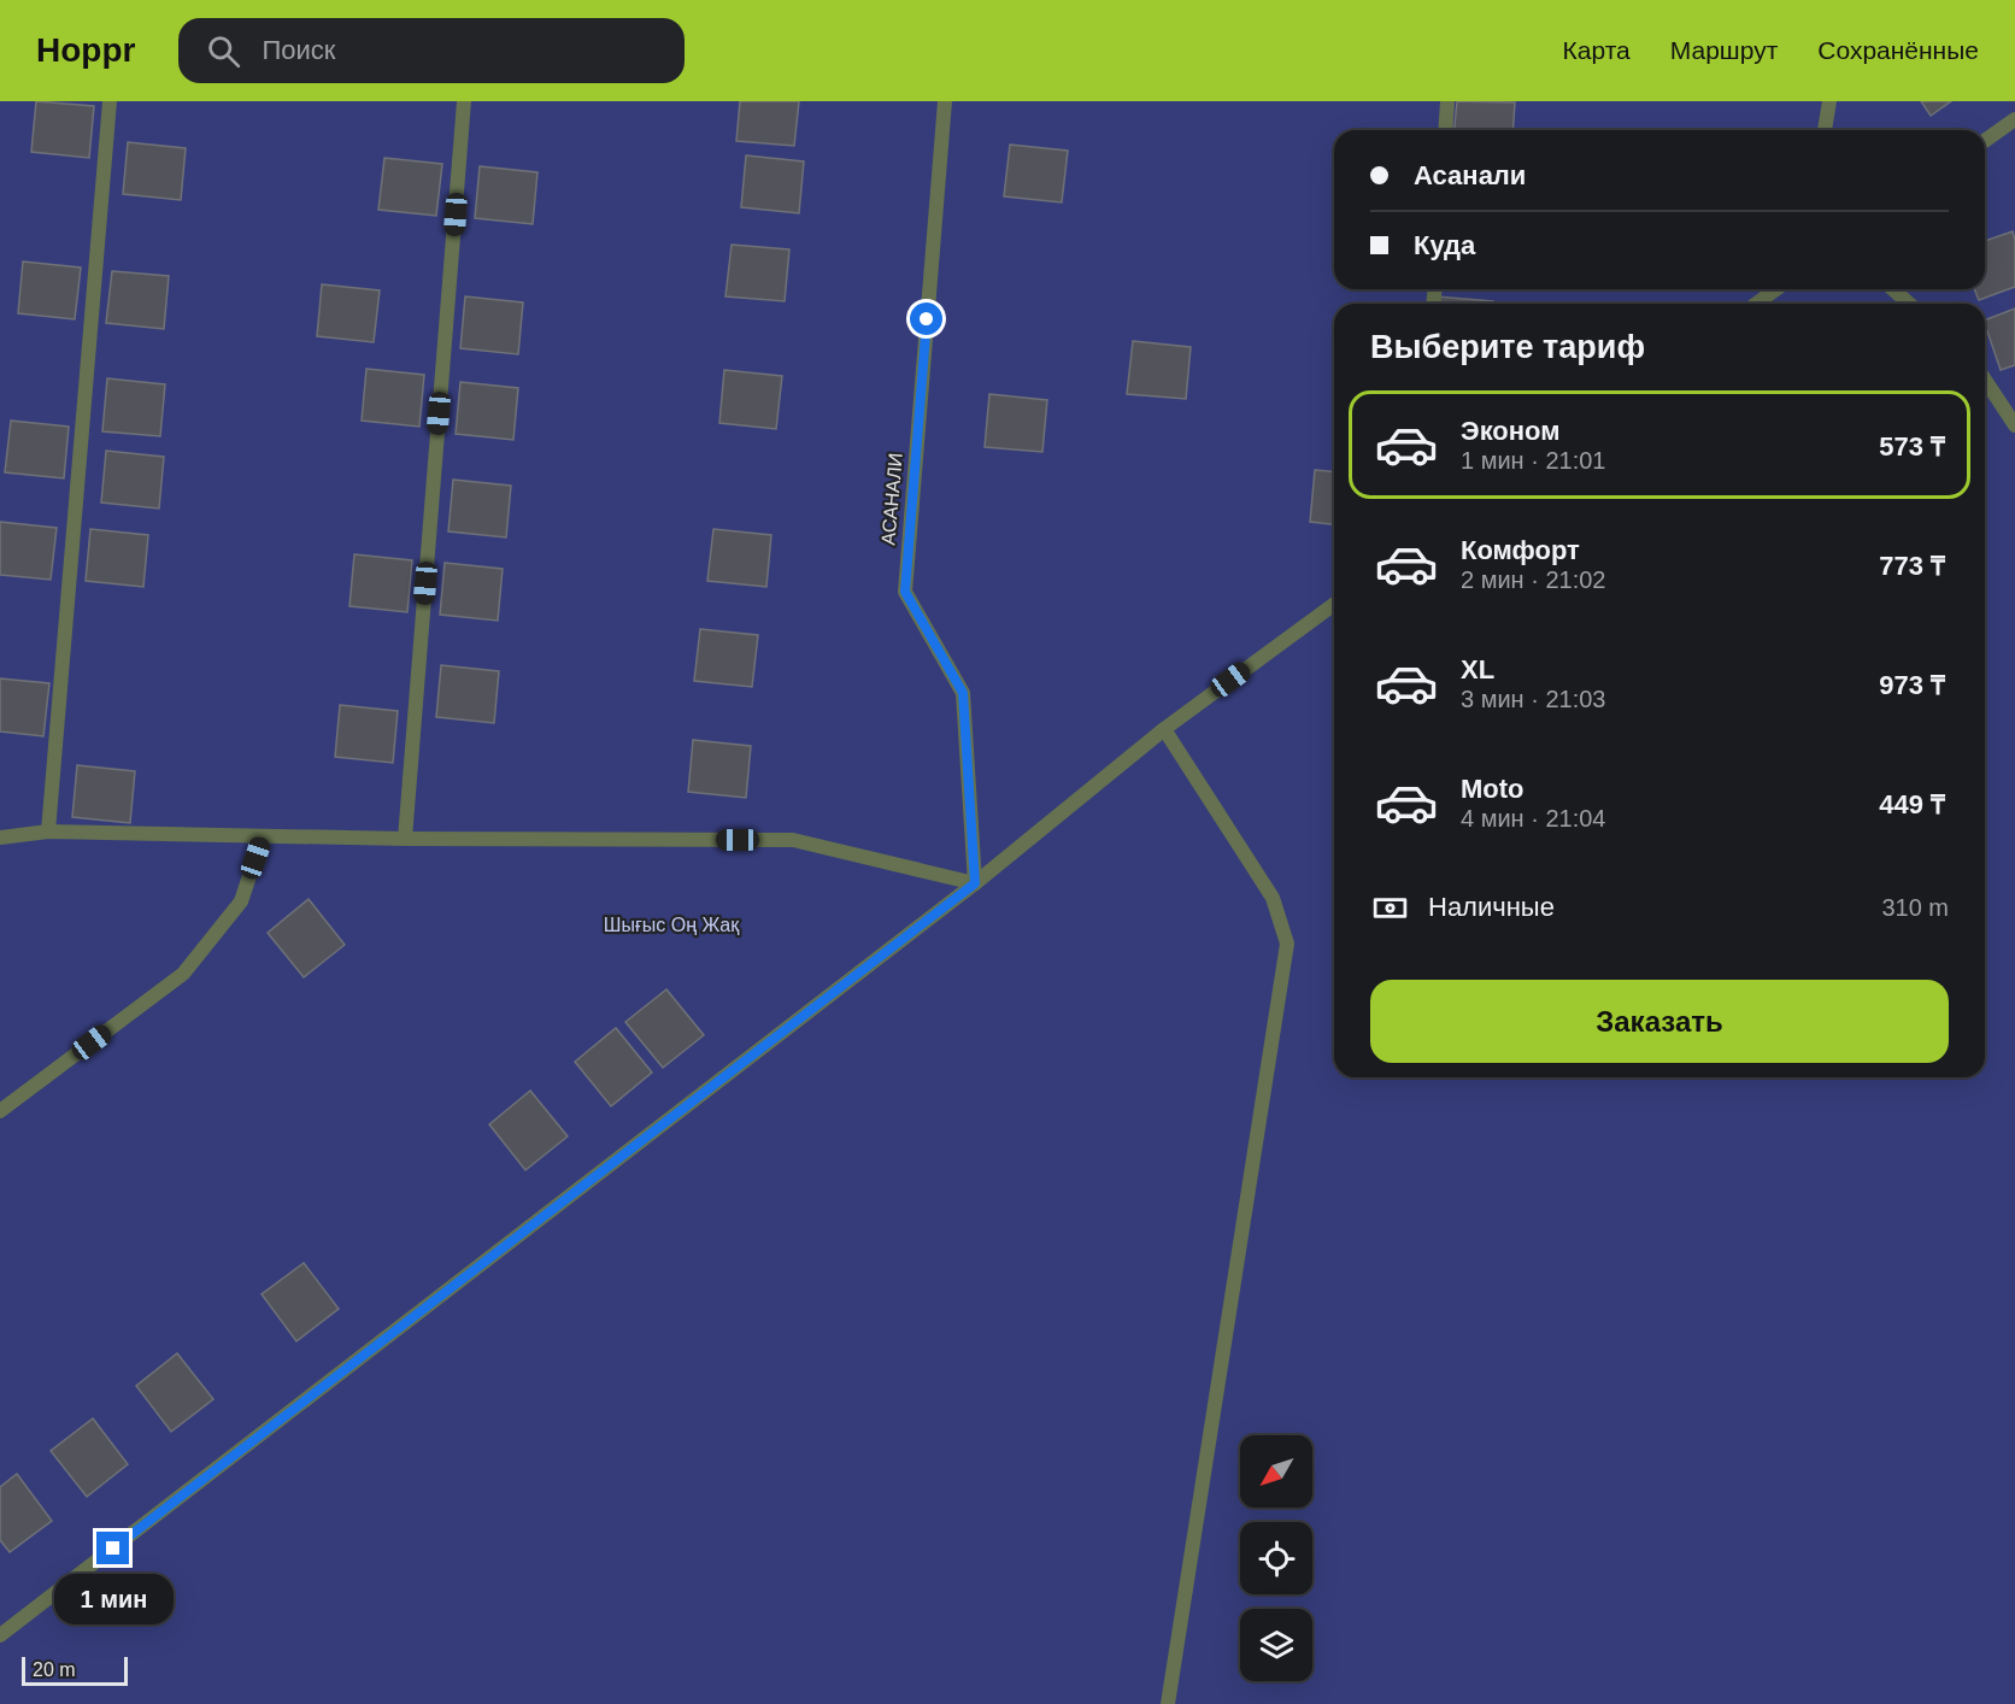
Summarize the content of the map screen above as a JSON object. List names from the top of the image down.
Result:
{
  "streets": {
    "street": ["АСАНАЛИ"]
  },
  "parks": ["Шығыс Оң Жақ"],
  "scale_bar": "20 m",
  "north": "bottom left",
  "page": {
    "header": "Hoppr",
    "search": "Поиск",
    "nav": ["Карта", "Маршрут", "Сохранённые"],
    "banner": ["Асанали", "Куда"],
    "heading": "Выберите тариф",
    "list": [
      {
        "name": "Эконом",
        "note": "1 мин · 21:01",
        "value": "573 ₸"
      },
      {
        "name": "Комфорт",
        "note": "2 мин · 21:02",
        "value": "773 ₸"
      },
      {
        "name": "XL",
        "note": "3 мин · 21:03",
        "value": "973 ₸"
      },
      {
        "name": "Moto",
        "note": "4 мин · 21:04",
        "value": "449 ₸"
      }
    ],
    "pay": ["Наличные", "310 m"],
    "buttons": "Заказать",
    "bubble": "1 мин",
    "scale": "20 m"
  }
}
